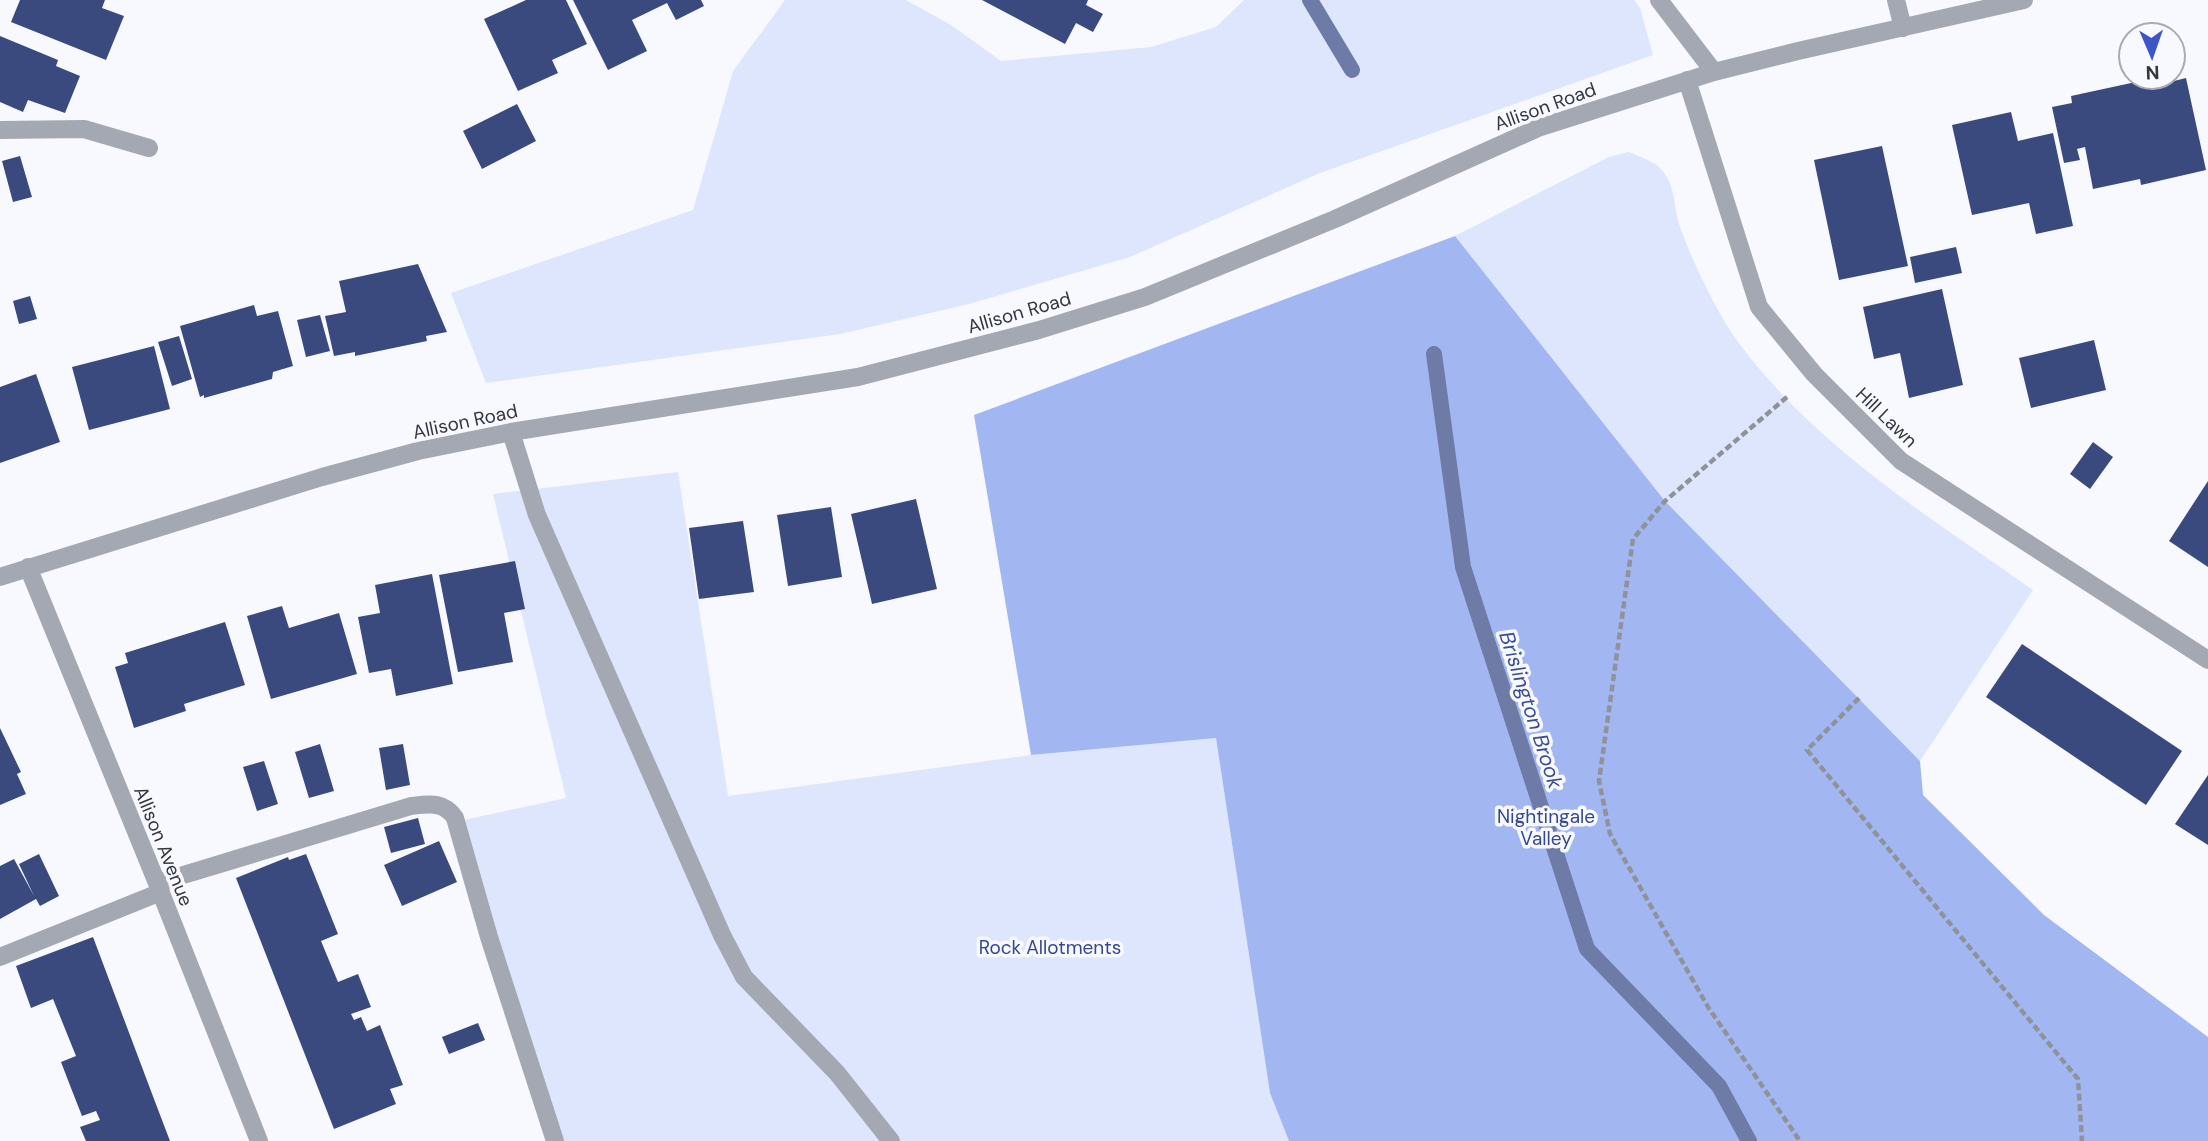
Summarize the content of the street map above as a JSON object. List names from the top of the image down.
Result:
{
  "streets": {
    "street": ["Allison Road", "Hill Lawn", "Allison Avenue"]
  },
  "crossings": [
    ["Allison Road", "Hill Lawn"],
    ["Allison Road", "Allison Avenue"]
  ],
  "water": ["Brislington Brook"],
  "parks": ["Nightingale Valley", "Rock Allotments"],
  "north": "bottom"
}
